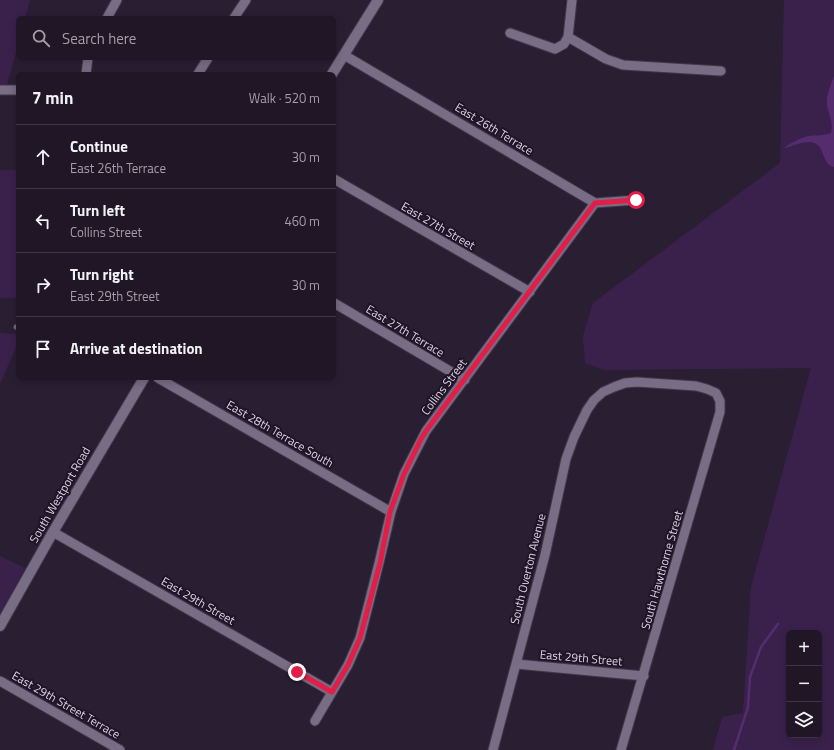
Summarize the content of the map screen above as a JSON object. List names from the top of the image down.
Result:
{
  "streets": {
    "street": [
      "East 26th Terrace",
      "East 27th Street",
      "East 27th Terrace",
      "Collins Street",
      "East 28th Terrace South",
      "South Westport Road",
      "South Overton Avenue",
      "South Hawthorne Street",
      "East 29th Street",
      "East 29th Street Terrace"
    ]
  },
  "crossings": [
    ["East 26th Terrace", "Collins Street"],
    ["East 27th Street", "Collins Street"],
    ["East 27th Terrace", "Collins Street"],
    ["Collins Street", "East 28th Terrace South"],
    ["Collins Street", "East 29th Street"],
    ["South Westport Road", "East 29th Street"],
    ["South Overton Avenue", "South Hawthorne Street"],
    ["South Overton Avenue", "East 29th Street"],
    ["South Hawthorne Street", "East 29th Street"]
  ],
  "page": {
    "search": "Search here",
    "heading": ["7 min", "Walk · 520 m"],
    "list": [
      ["Continue", "East 26th Terrace", "30 m"],
      ["Turn left", "Collins Street", "460 m"],
      ["Turn right", "East 29th Street", "30 m"],
      "Arrive at destination"
    ],
    "map_buttons": ["+", "−"]
  }
}
